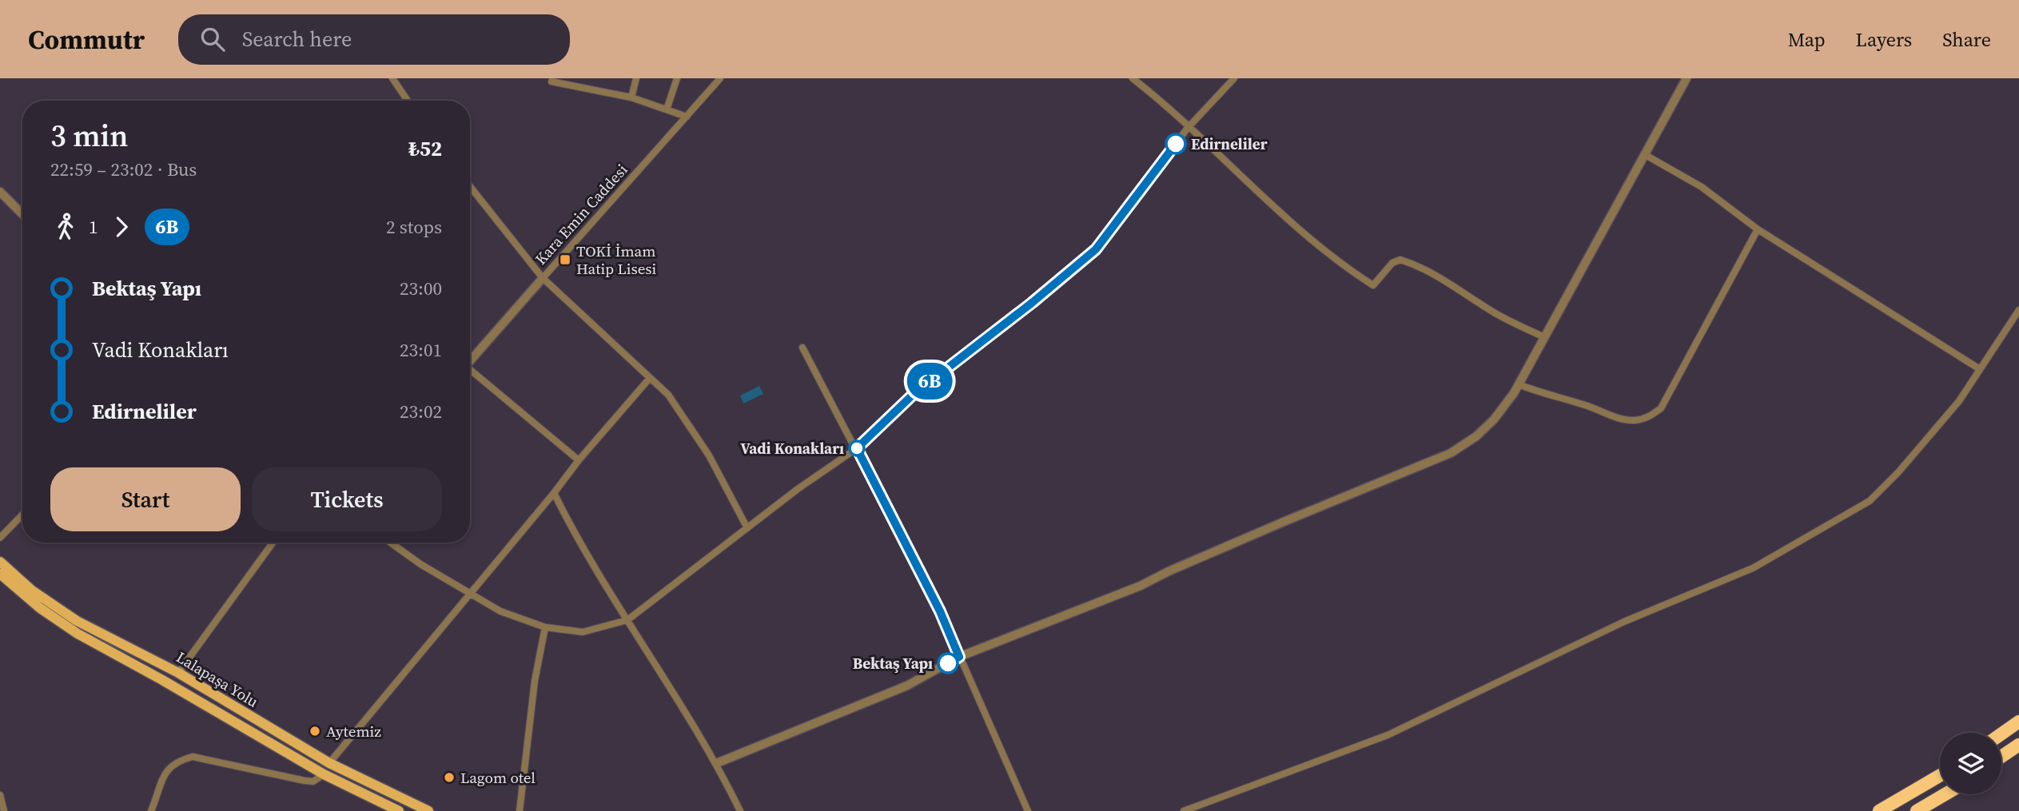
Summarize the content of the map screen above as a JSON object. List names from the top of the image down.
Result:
{
  "streets": {
    "main road": ["Lalapaşa Yolu"],
    "street": ["Kara Emin Caddesi"]
  },
  "places": {
    "other": [
      "Edirneliler",
      "Vadi Konakları",
      "Bektaş Yapı",
      "Aytemiz",
      "Lagom otel"
    ],
    "transit": ["TOKİ İmam Hatip Lisesi"]
  },
  "lines": ["bus line 6B"],
  "page": {
    "header": "Commutr",
    "search": "Search here",
    "nav": ["Map", "Layers", "Share"],
    "on_map": "6B",
    "heading": ["3 min", "22:59 – 23:02 · Bus", "₺52"],
    "legs": ["1", "6B", "2 stops"],
    "list": [
      {
        "name": "Bektaş Yapı",
        "value": "23:00"
      },
      {
        "name": "Vadi Konakları",
        "value": "23:01"
      },
      {
        "name": "Edirneliler",
        "value": "23:02"
      }
    ],
    "buttons": ["Start", "Tickets"]
  }
}
